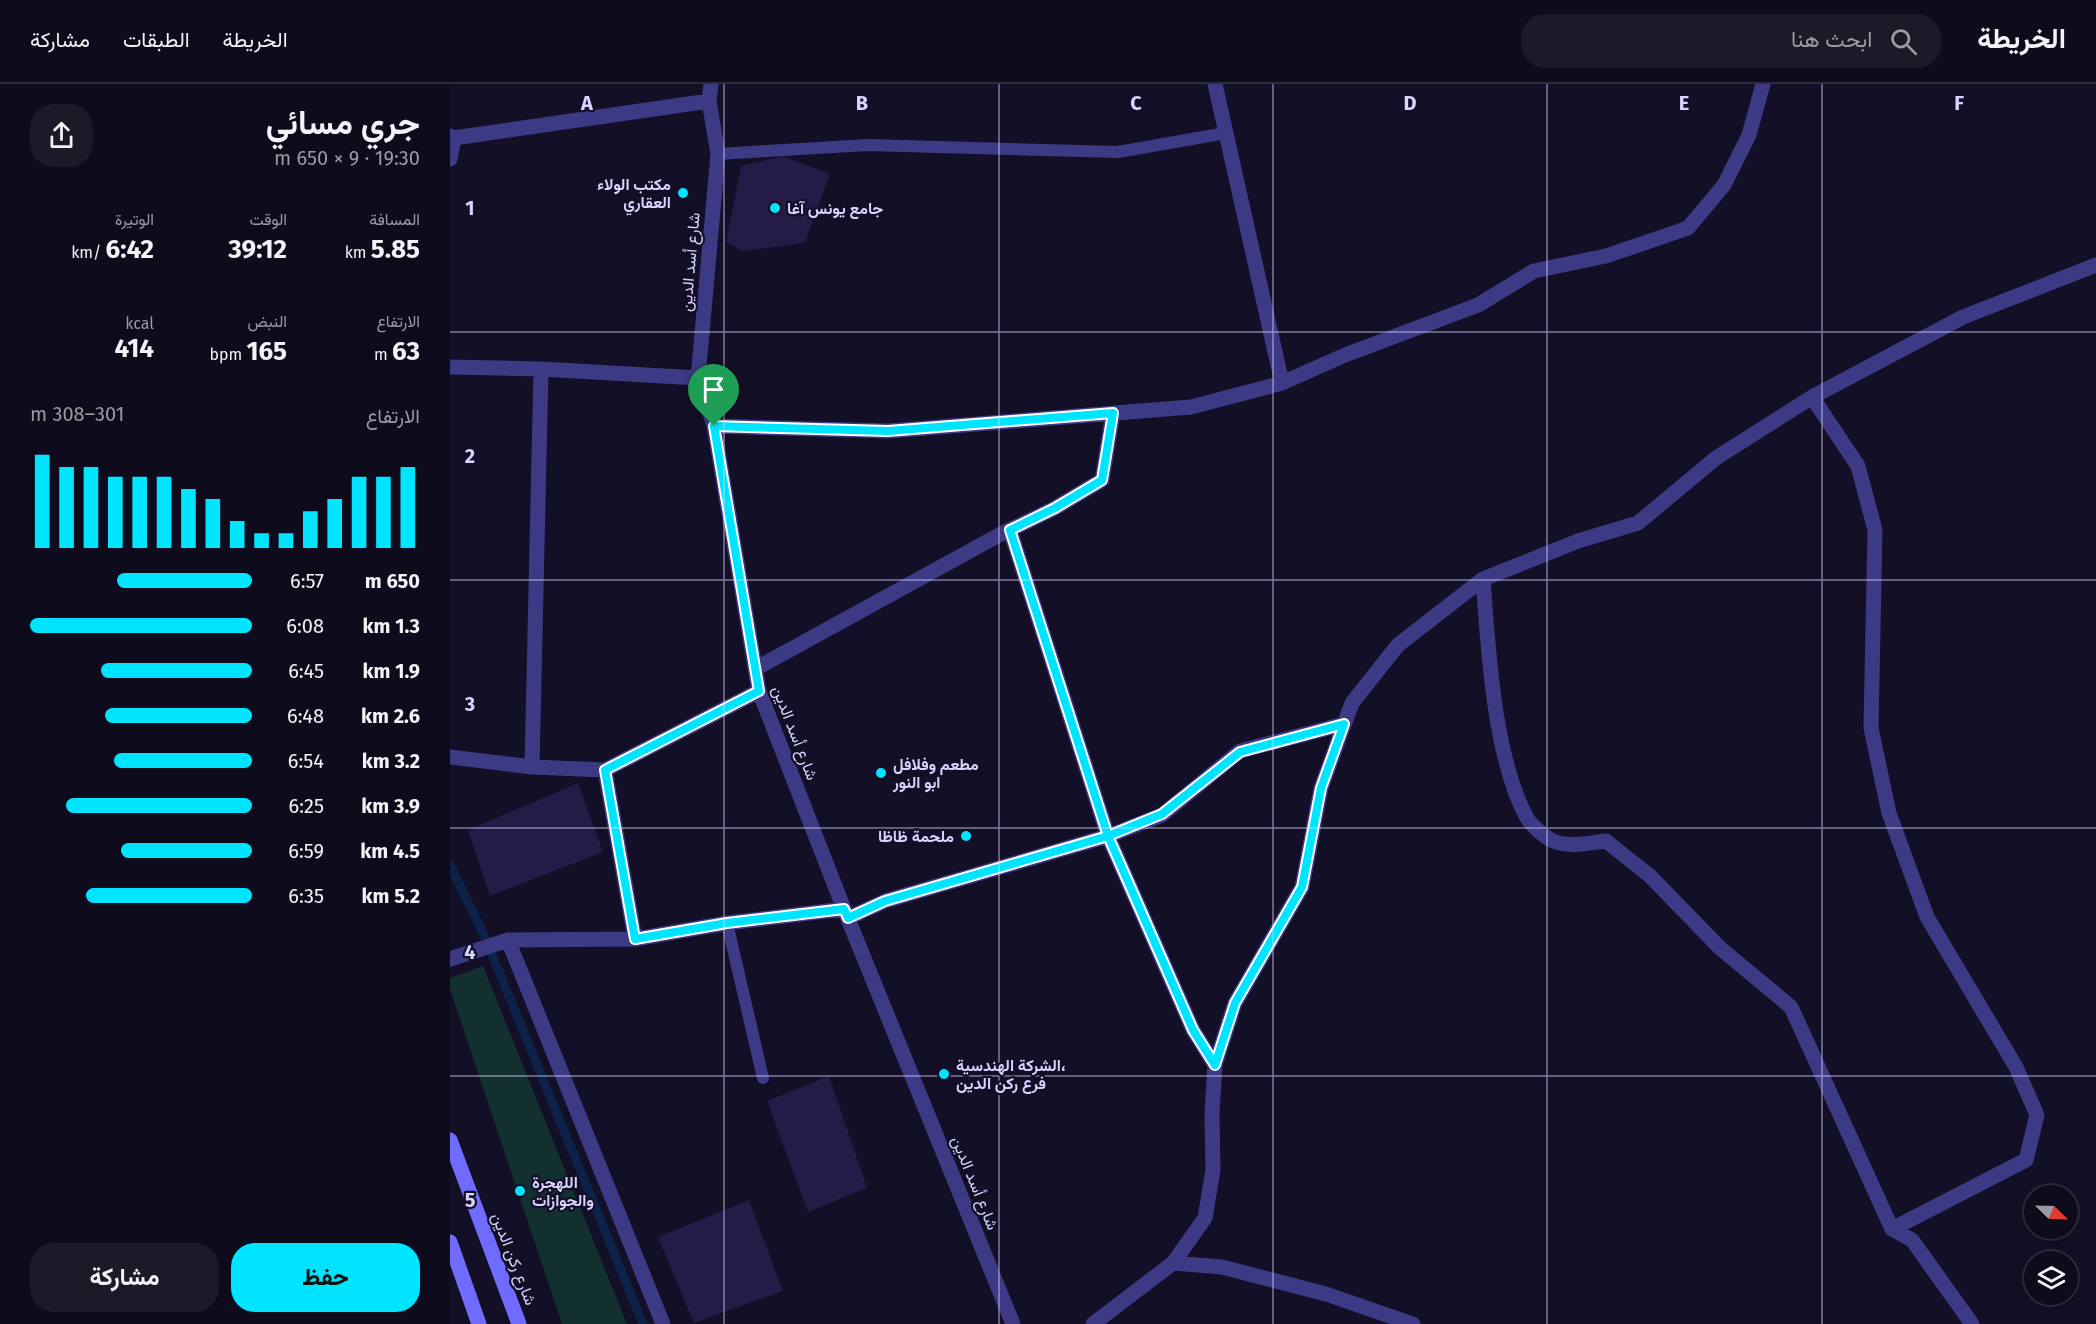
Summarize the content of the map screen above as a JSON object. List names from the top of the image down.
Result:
{
  "streets": {
    "main road": ["شارع ركن الدين"],
    "street": ["شارع أسد الدين"]
  },
  "places": [
    "مكتب الولاء العقاري",
    "جامع يونس آغا",
    "مطعم وفلافل ابو النور",
    "ملحمة ظاظا",
    "الشركة الهندسية، فرع ركن الدين",
    "اللهجرة والجوازات"
  ],
  "north": "bottom right",
  "page": {
    "header": "الخريطة",
    "search": "ابحث هنا",
    "nav": ["الخريطة", "الطبقات", "مشاركة"],
    "heading": ["جري مسائي", "19:30 · 9 × 650 m"],
    "stats": [
      ["المسافة", "5.85 km"],
      ["الوقت", "39:12"],
      ["الوتيرة", "6:42 /km"],
      ["الارتفاع", "63 m"],
      ["النبض", "165 bpm"],
      ["kcal", "414"]
    ],
    "chart": ["الارتفاع", "301–308 m"],
    "list": [
      {
        "name": "650 m",
        "note": "6:57"
      },
      {
        "name": "1.3 km",
        "note": "6:08"
      },
      {
        "name": "1.9 km",
        "note": "6:45"
      },
      {
        "name": "2.6 km",
        "note": "6:48"
      },
      {
        "name": "3.2 km",
        "note": "6:54"
      },
      {
        "name": "3.9 km",
        "note": "6:25"
      },
      {
        "name": "4.5 km",
        "note": "6:59"
      },
      {
        "name": "5.2 km",
        "note": "6:35"
      }
    ],
    "buttons": ["حفظ", "مشاركة"]
  },
  "grid": {
    "columns": [
      "A",
      "B",
      "C",
      "D",
      "E",
      "F"
    ],
    "rows": [
      "1",
      "2",
      "3",
      "4",
      "5"
    ]
  }
}
